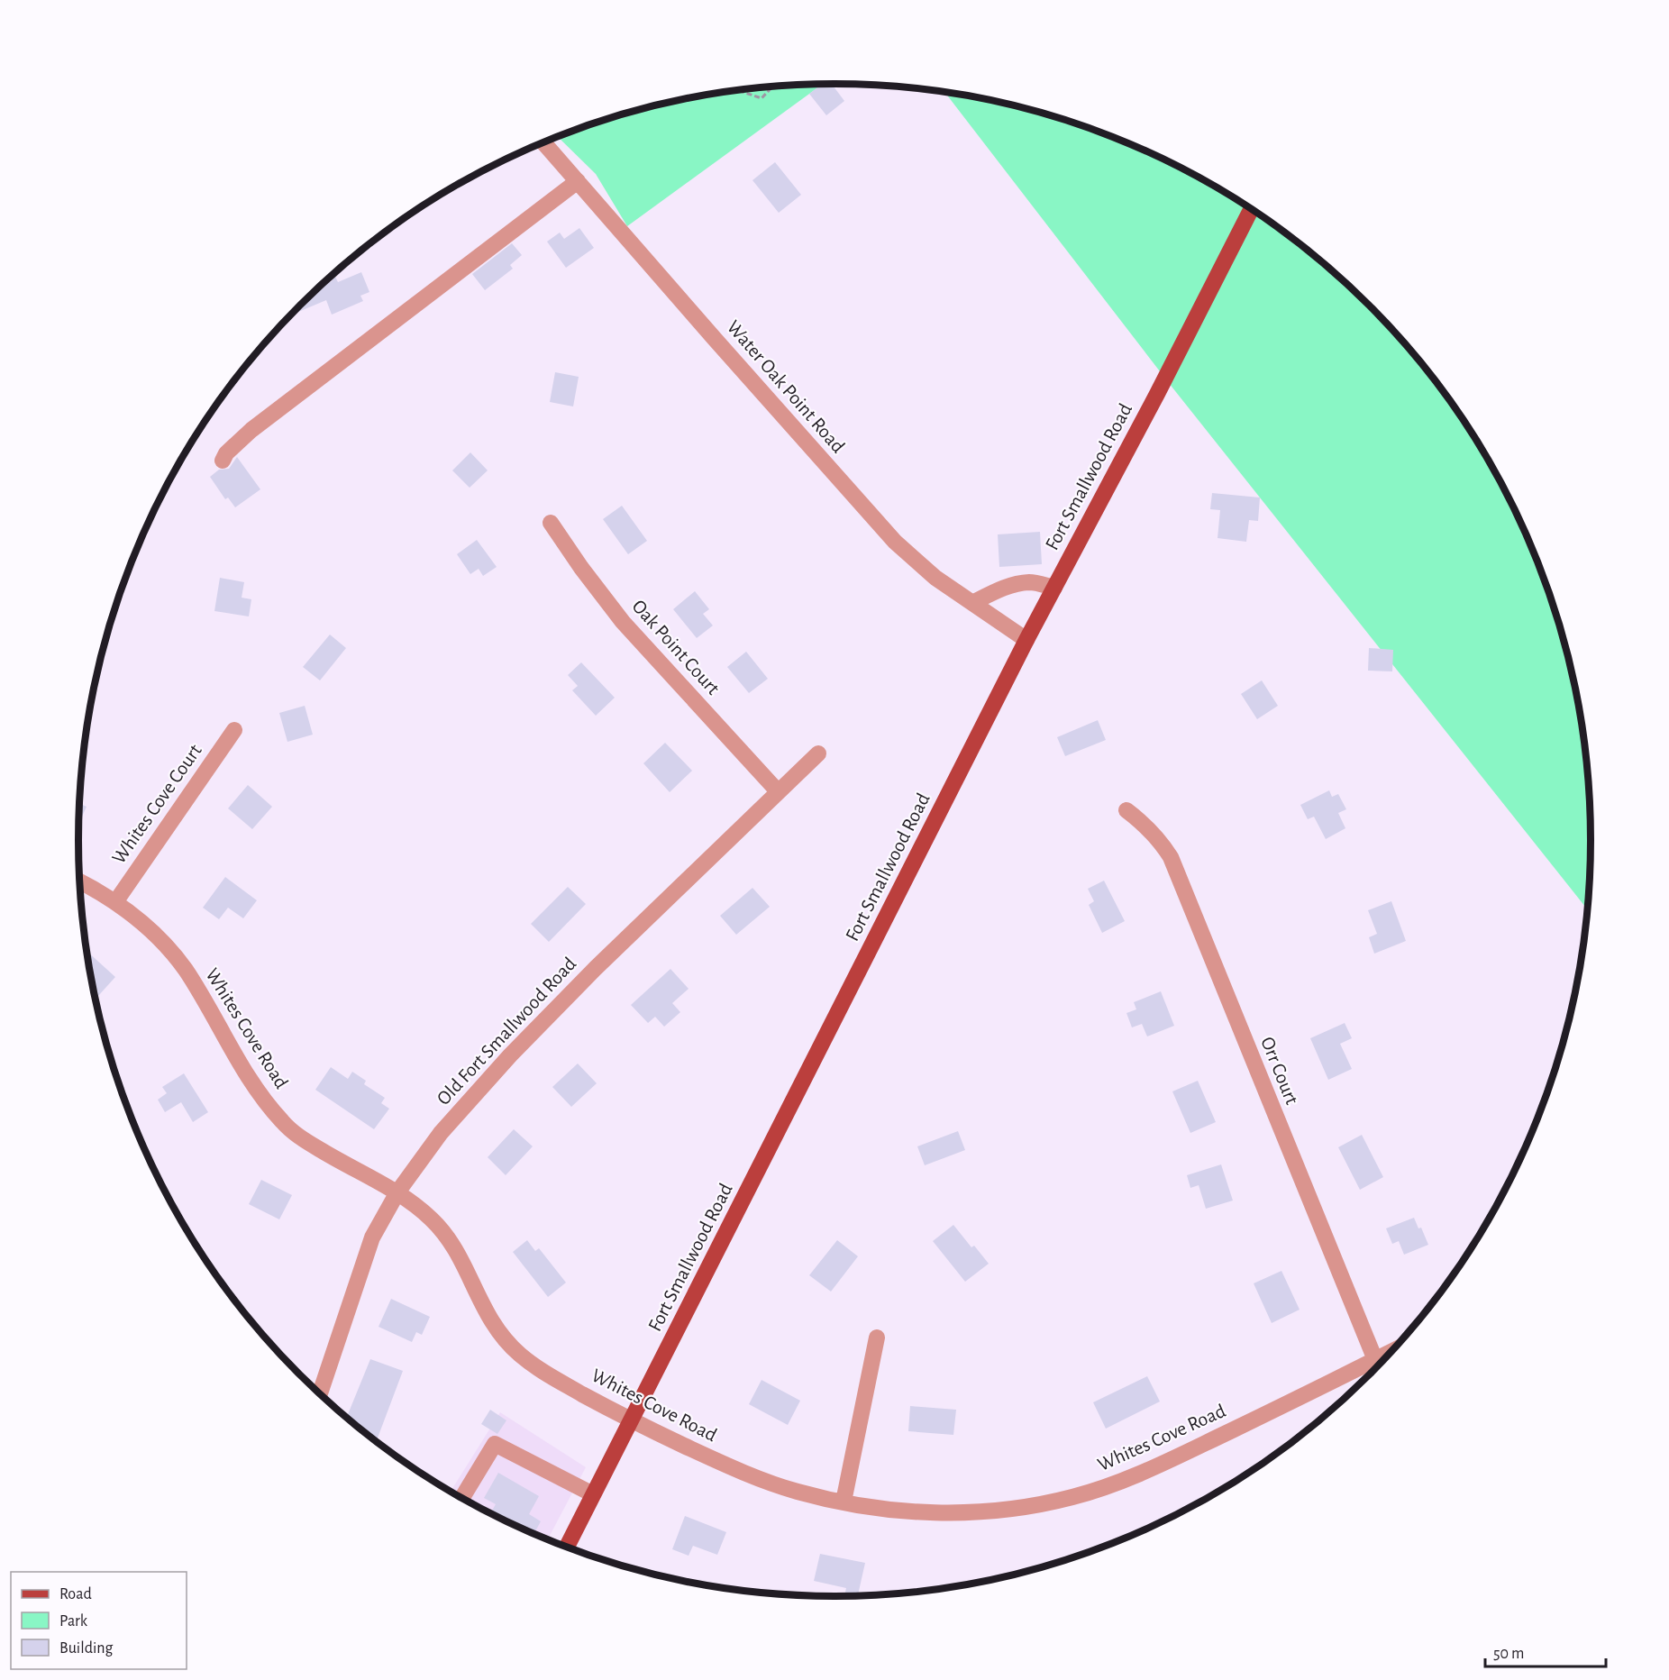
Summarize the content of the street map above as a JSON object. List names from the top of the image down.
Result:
{
  "streets": {
    "main road": ["Fort Smallwood Road"],
    "street": [
      "Water Oak Point Road",
      "Oak Point Court",
      "Whites Cove Court",
      "Whites Cove Road",
      "Old Fort Smallwood Road",
      "Orr Court"
    ]
  },
  "crossings": [
    ["Water Oak Point Road", "Fort Smallwood Road"],
    ["Fort Smallwood Road", "Whites Cove Road"],
    ["Oak Point Court", "Old Fort Smallwood Road"],
    ["Whites Cove Court", "Whites Cove Road"],
    ["Whites Cove Road", "Old Fort Smallwood Road"]
  ],
  "legend": ["Road", "Park", "Building"],
  "scale_bar": "50 m"
}
